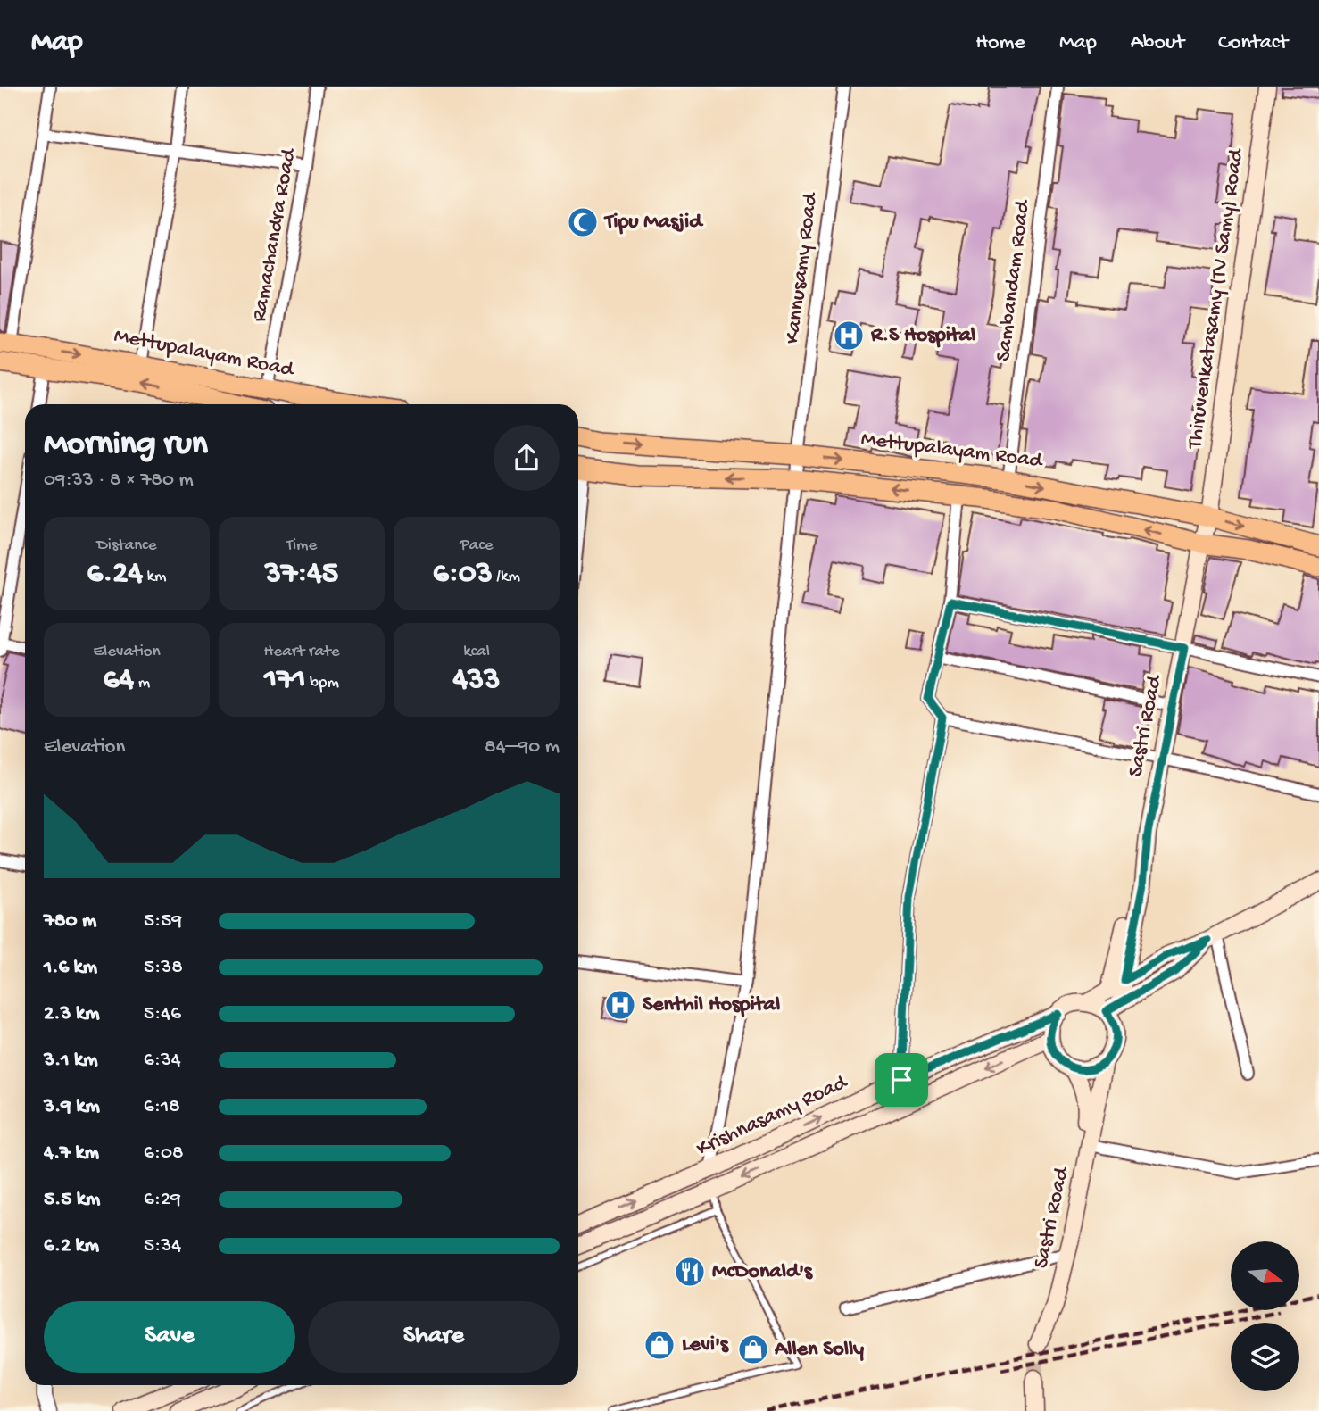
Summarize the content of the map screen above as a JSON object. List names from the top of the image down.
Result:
{
  "streets": {
    "highway": ["Mettupalayam Road"],
    "main road": ["Thiruvenkatasamy (TV Samy) Road", "Sastri Road", "Krishnasamy Road"],
    "street": ["Ramachandra Road", "Kannusamy Road", "Sambandam Road"]
  },
  "crossings": [
    ["Ramachandra Road", "Mettupalayam Road"],
    ["Kannusamy Road", "Mettupalayam Road"],
    ["Kannusamy Road", "Krishnasamy Road"],
    ["Sambandam Road", "Mettupalayam Road"],
    ["Thiruvenkatasamy (TV Samy) Road", "Mettupalayam Road"],
    ["Thiruvenkatasamy (TV Samy) Road", "Sastri Road"],
    ["Mettupalayam Road", "Sastri Road"],
    ["Sastri Road", "Krishnasamy Road"]
  ],
  "places": {
    "mosque": ["Tipu Masjid"],
    "hospital": ["R.S Hospital", "Senthil Hospital"],
    "restaurant": ["McDonald's"],
    "shop": ["Levi's", "Allen Solly"]
  },
  "north": "right",
  "page": {
    "header": "Map",
    "nav": [
      "Home",
      "Map",
      "About",
      "Contact"
    ],
    "heading": ["Morning run", "09:33 · 8 × 780 m"],
    "stats": [
      ["Distance", "6.24 km"],
      ["Time", "37:45"],
      ["Pace", "6:03 /km"],
      ["Elevation", "64 m"],
      ["Heart rate", "171 bpm"],
      ["kcal", "433"]
    ],
    "chart": ["Elevation", "84–90 m"],
    "list": [
      {
        "name": "780 m",
        "note": "5:59"
      },
      {
        "name": "1.6 km",
        "note": "5:38"
      },
      {
        "name": "2.3 km",
        "note": "5:46"
      },
      {
        "name": "3.1 km",
        "note": "6:34"
      },
      {
        "name": "3.9 km",
        "note": "6:18"
      },
      {
        "name": "4.7 km",
        "note": "6:08"
      },
      {
        "name": "5.5 km",
        "note": "6:29"
      },
      {
        "name": "6.2 km",
        "note": "5:34"
      }
    ],
    "buttons": ["Save", "Share"]
  }
}
